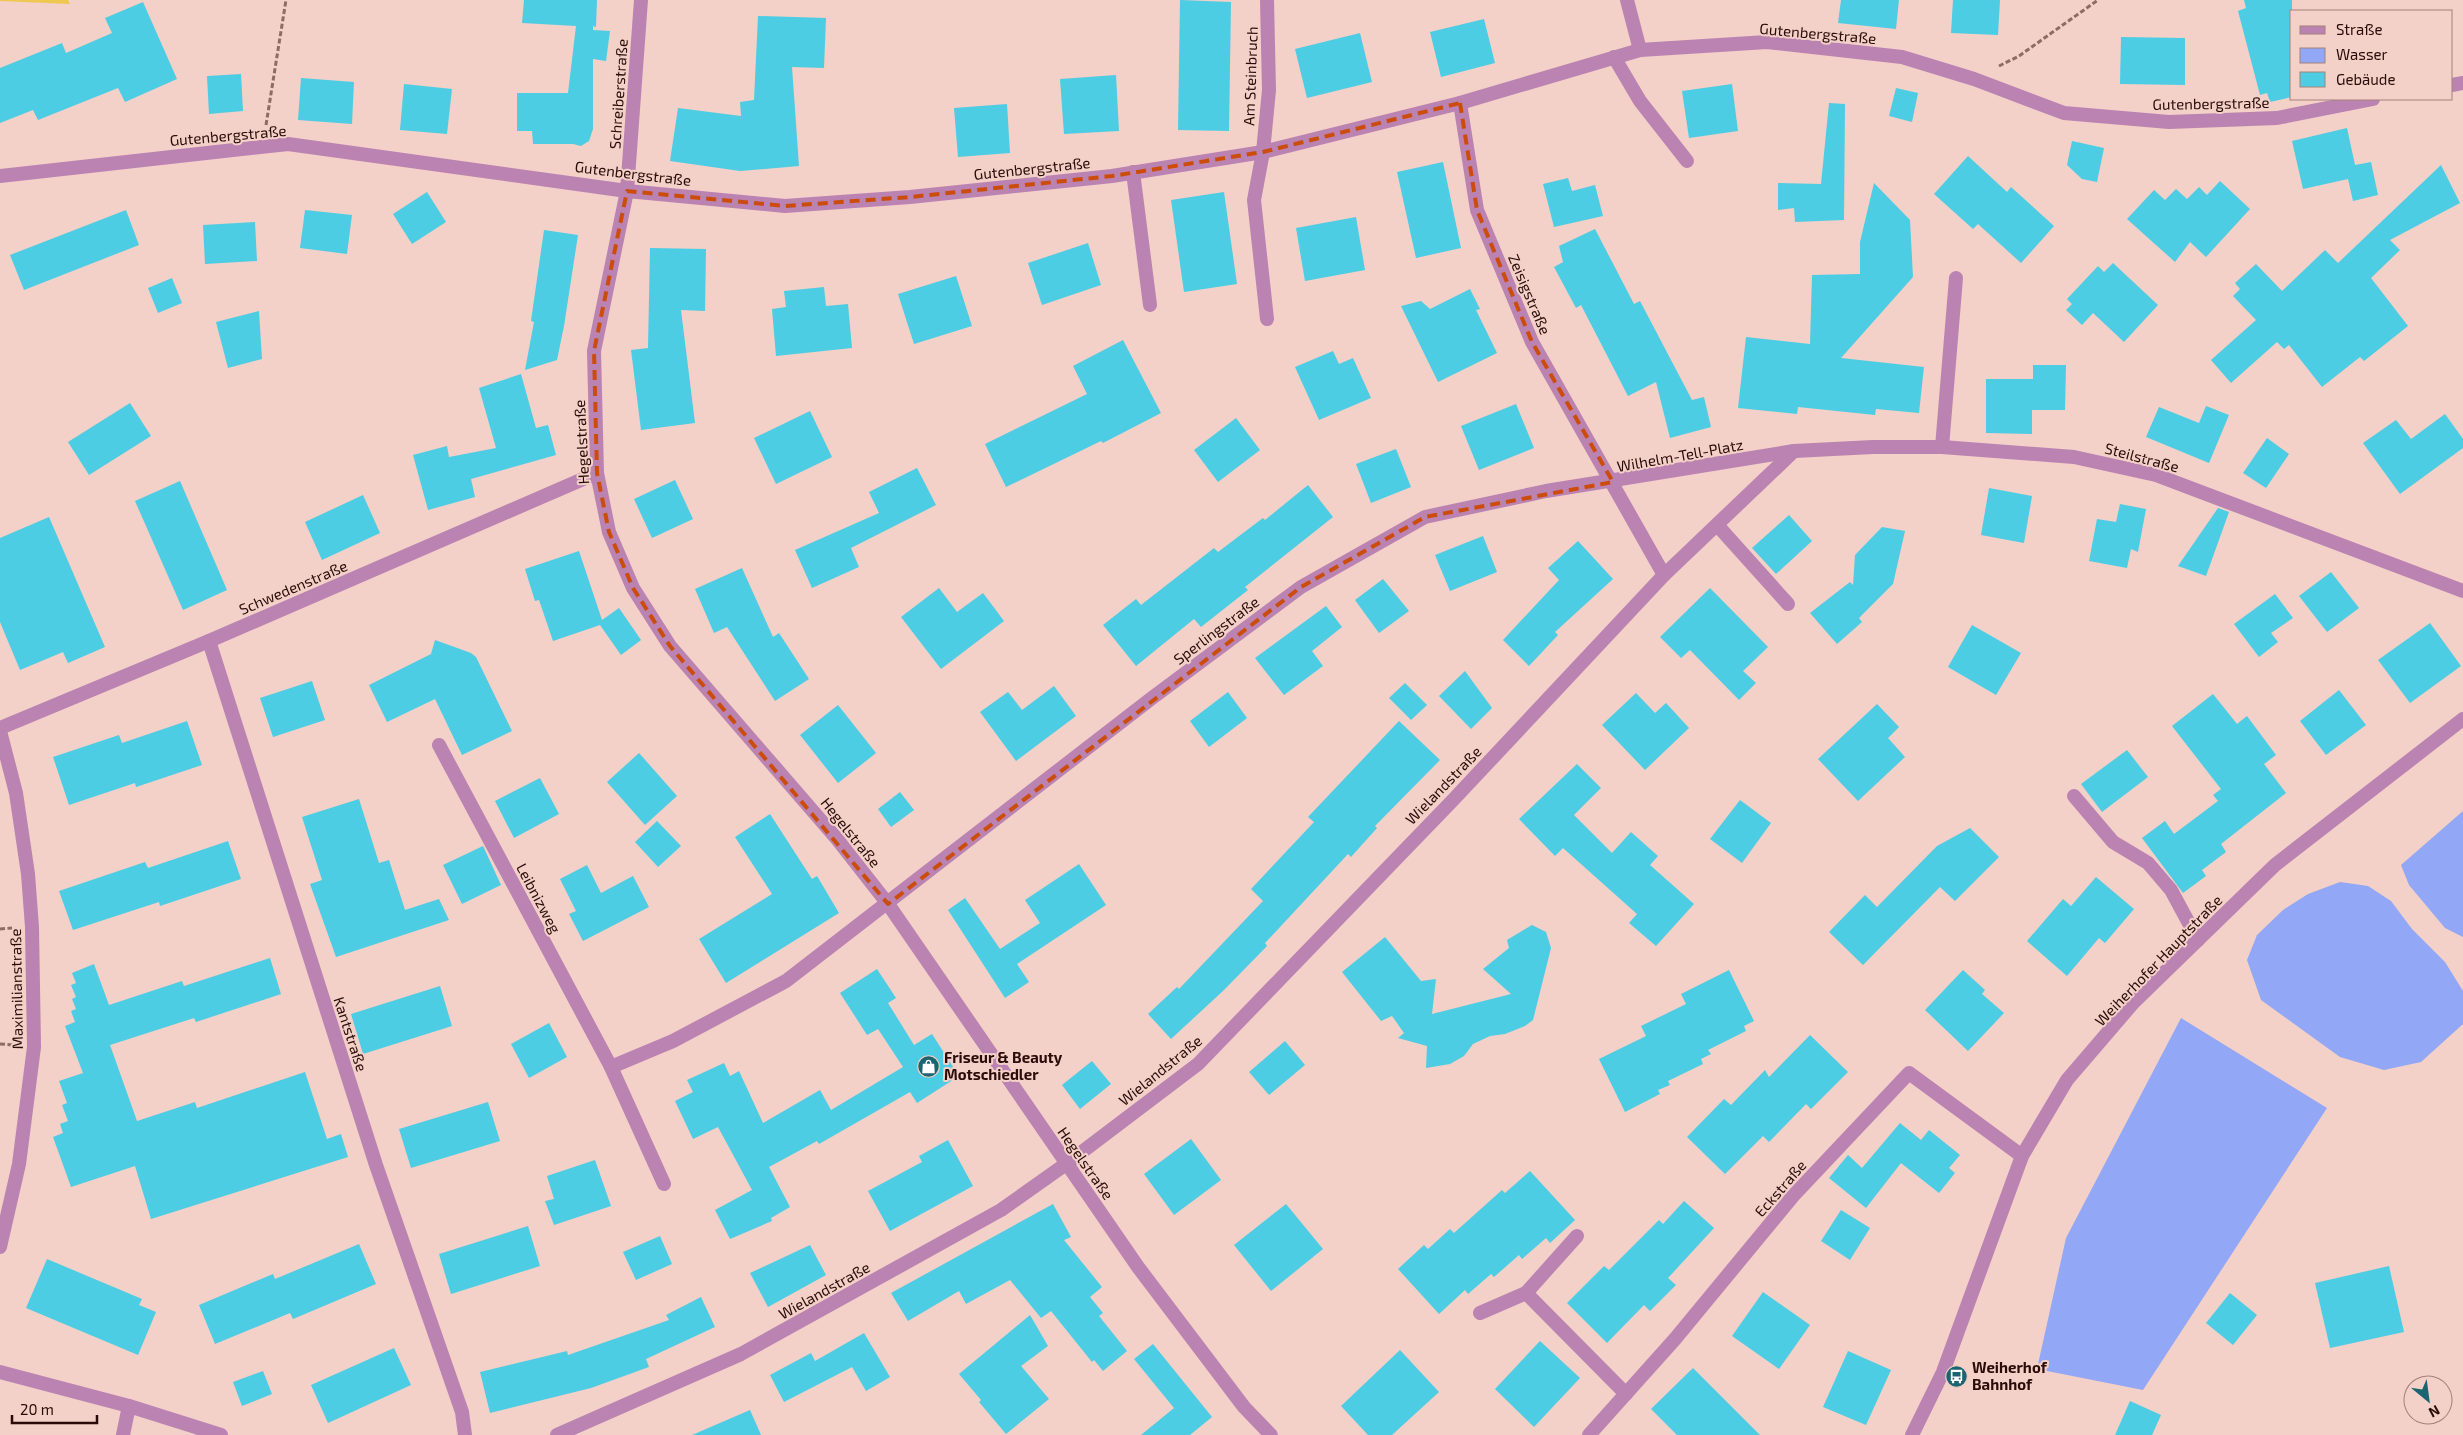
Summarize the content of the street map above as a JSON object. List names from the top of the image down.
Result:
{
  "streets": {
    "street": [
      "Gutenbergstraße",
      "Am Steinbruch",
      "Schreiberstraße",
      "Zeisigstraße",
      "Hegelstraße",
      "Wilhelm-Tell-Platz",
      "Steilstraße",
      "Schwedenstraße",
      "Sperlingstraße",
      "Wielandstraße",
      "Leibnizweg",
      "Weiherhofer Hauptstraße",
      "Maximilianstraße",
      "Kantstraße",
      "Eckstraße"
    ]
  },
  "crossings": [
    ["Gutenbergstraße", "Am Steinbruch"],
    ["Gutenbergstraße", "Schreiberstraße"],
    ["Gutenbergstraße", "Zeisigstraße"],
    ["Gutenbergstraße", "Hegelstraße"],
    ["Schreiberstraße", "Hegelstraße"],
    ["Zeisigstraße", "Wilhelm-Tell-Platz"],
    ["Zeisigstraße", "Sperlingstraße"],
    ["Hegelstraße", "Schwedenstraße"],
    ["Hegelstraße", "Sperlingstraße"],
    ["Hegelstraße", "Wielandstraße"],
    ["Wilhelm-Tell-Platz", "Steilstraße"],
    ["Wilhelm-Tell-Platz", "Sperlingstraße"],
    ["Wilhelm-Tell-Platz", "Wielandstraße"],
    ["Schwedenstraße", "Maximilianstraße"],
    ["Schwedenstraße", "Kantstraße"],
    ["Weiherhofer Hauptstraße", "Eckstraße"]
  ],
  "places": {
    "shop": ["Friseur & Beauty Motschiedler"],
    "bus stop": ["Weiherhof Bahnhof"]
  },
  "legend": ["Straße", "Wasser", "Gebäude"],
  "scale_bar": "20 m",
  "north": "bottom right"
}
